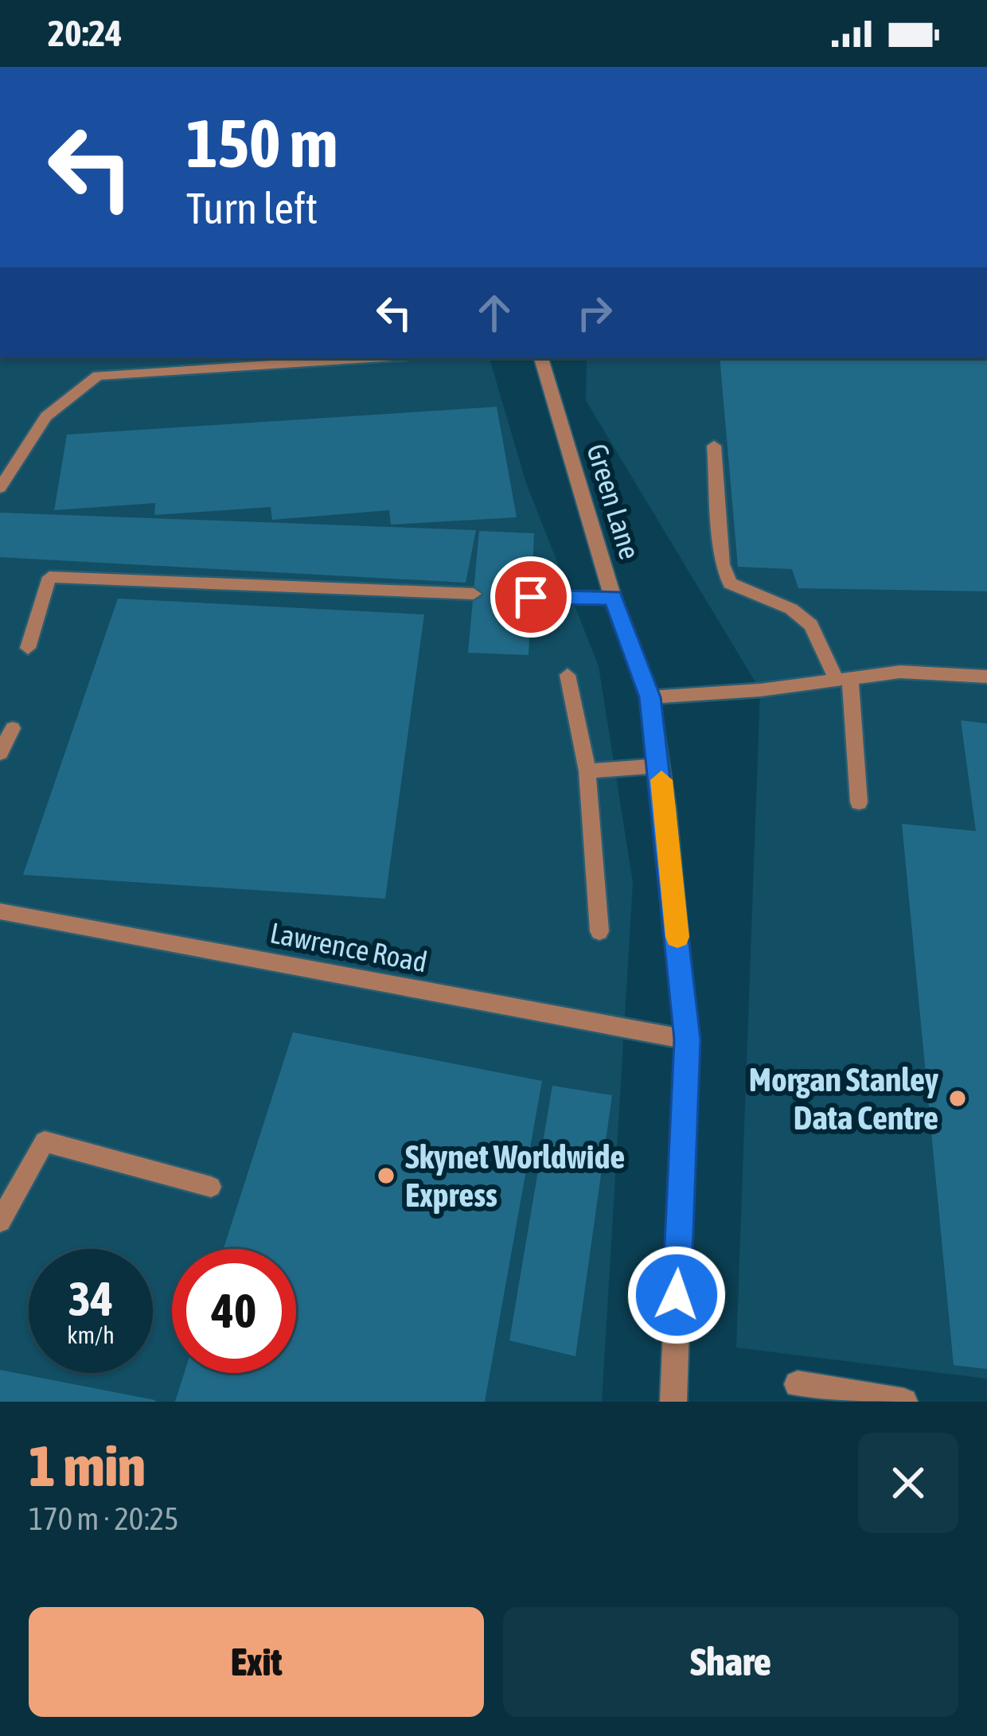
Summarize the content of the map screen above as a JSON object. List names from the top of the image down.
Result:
{
  "streets": {
    "street": ["Green Lane"],
    "lane": ["Lawrence Road"]
  },
  "crossings": [
    ["Green Lane", "Lawrence Road"]
  ],
  "places": ["Morgan Stanley Data Centre", "Skynet Worldwide Express"],
  "page": {
    "status": "20:24",
    "turn": ["150 m", "Turn left"],
    "speed": "34 km/h",
    "limit": "40",
    "heading": ["1 min", "170 m · 20:25"],
    "buttons": ["Exit", "Share"]
  }
}
